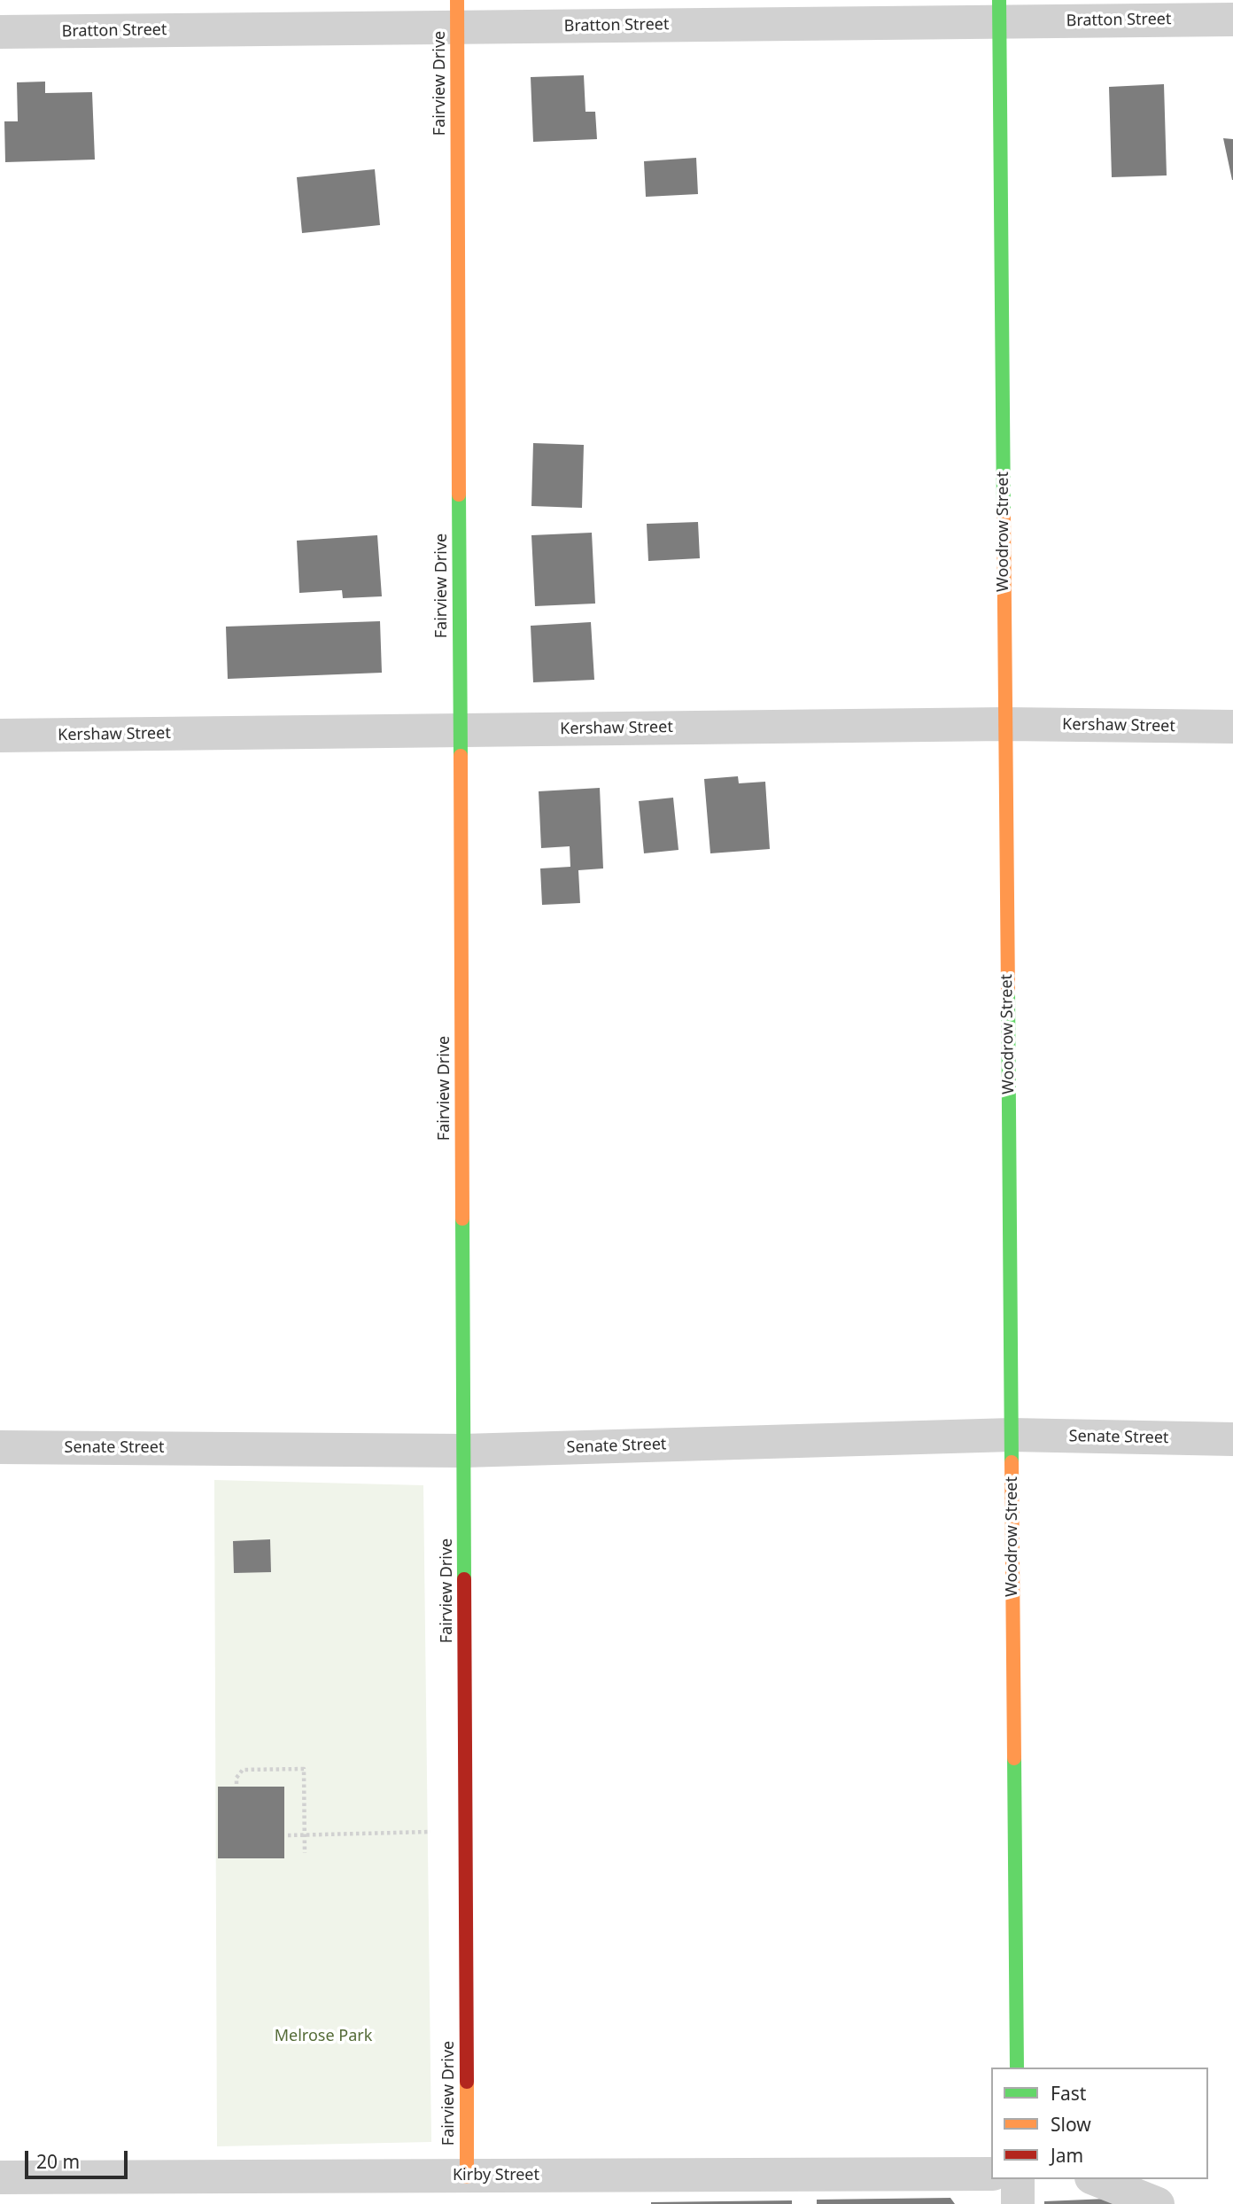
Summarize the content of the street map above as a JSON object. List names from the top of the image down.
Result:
{
  "streets": {
    "street": [
      "Bratton Street",
      "Fairview Drive",
      "Woodrow Street",
      "Kershaw Street",
      "Senate Street",
      "Kirby Street"
    ]
  },
  "crossings": [
    ["Bratton Street", "Fairview Drive"],
    ["Bratton Street", "Woodrow Street"],
    ["Fairview Drive", "Kershaw Street"],
    ["Fairview Drive", "Senate Street"],
    ["Fairview Drive", "Kirby Street"],
    ["Woodrow Street", "Kershaw Street"],
    ["Woodrow Street", "Senate Street"]
  ],
  "parks": ["Melrose Park"],
  "legend": ["Fast", "Slow", "Jam"],
  "scale_bar": "20 m"
}
